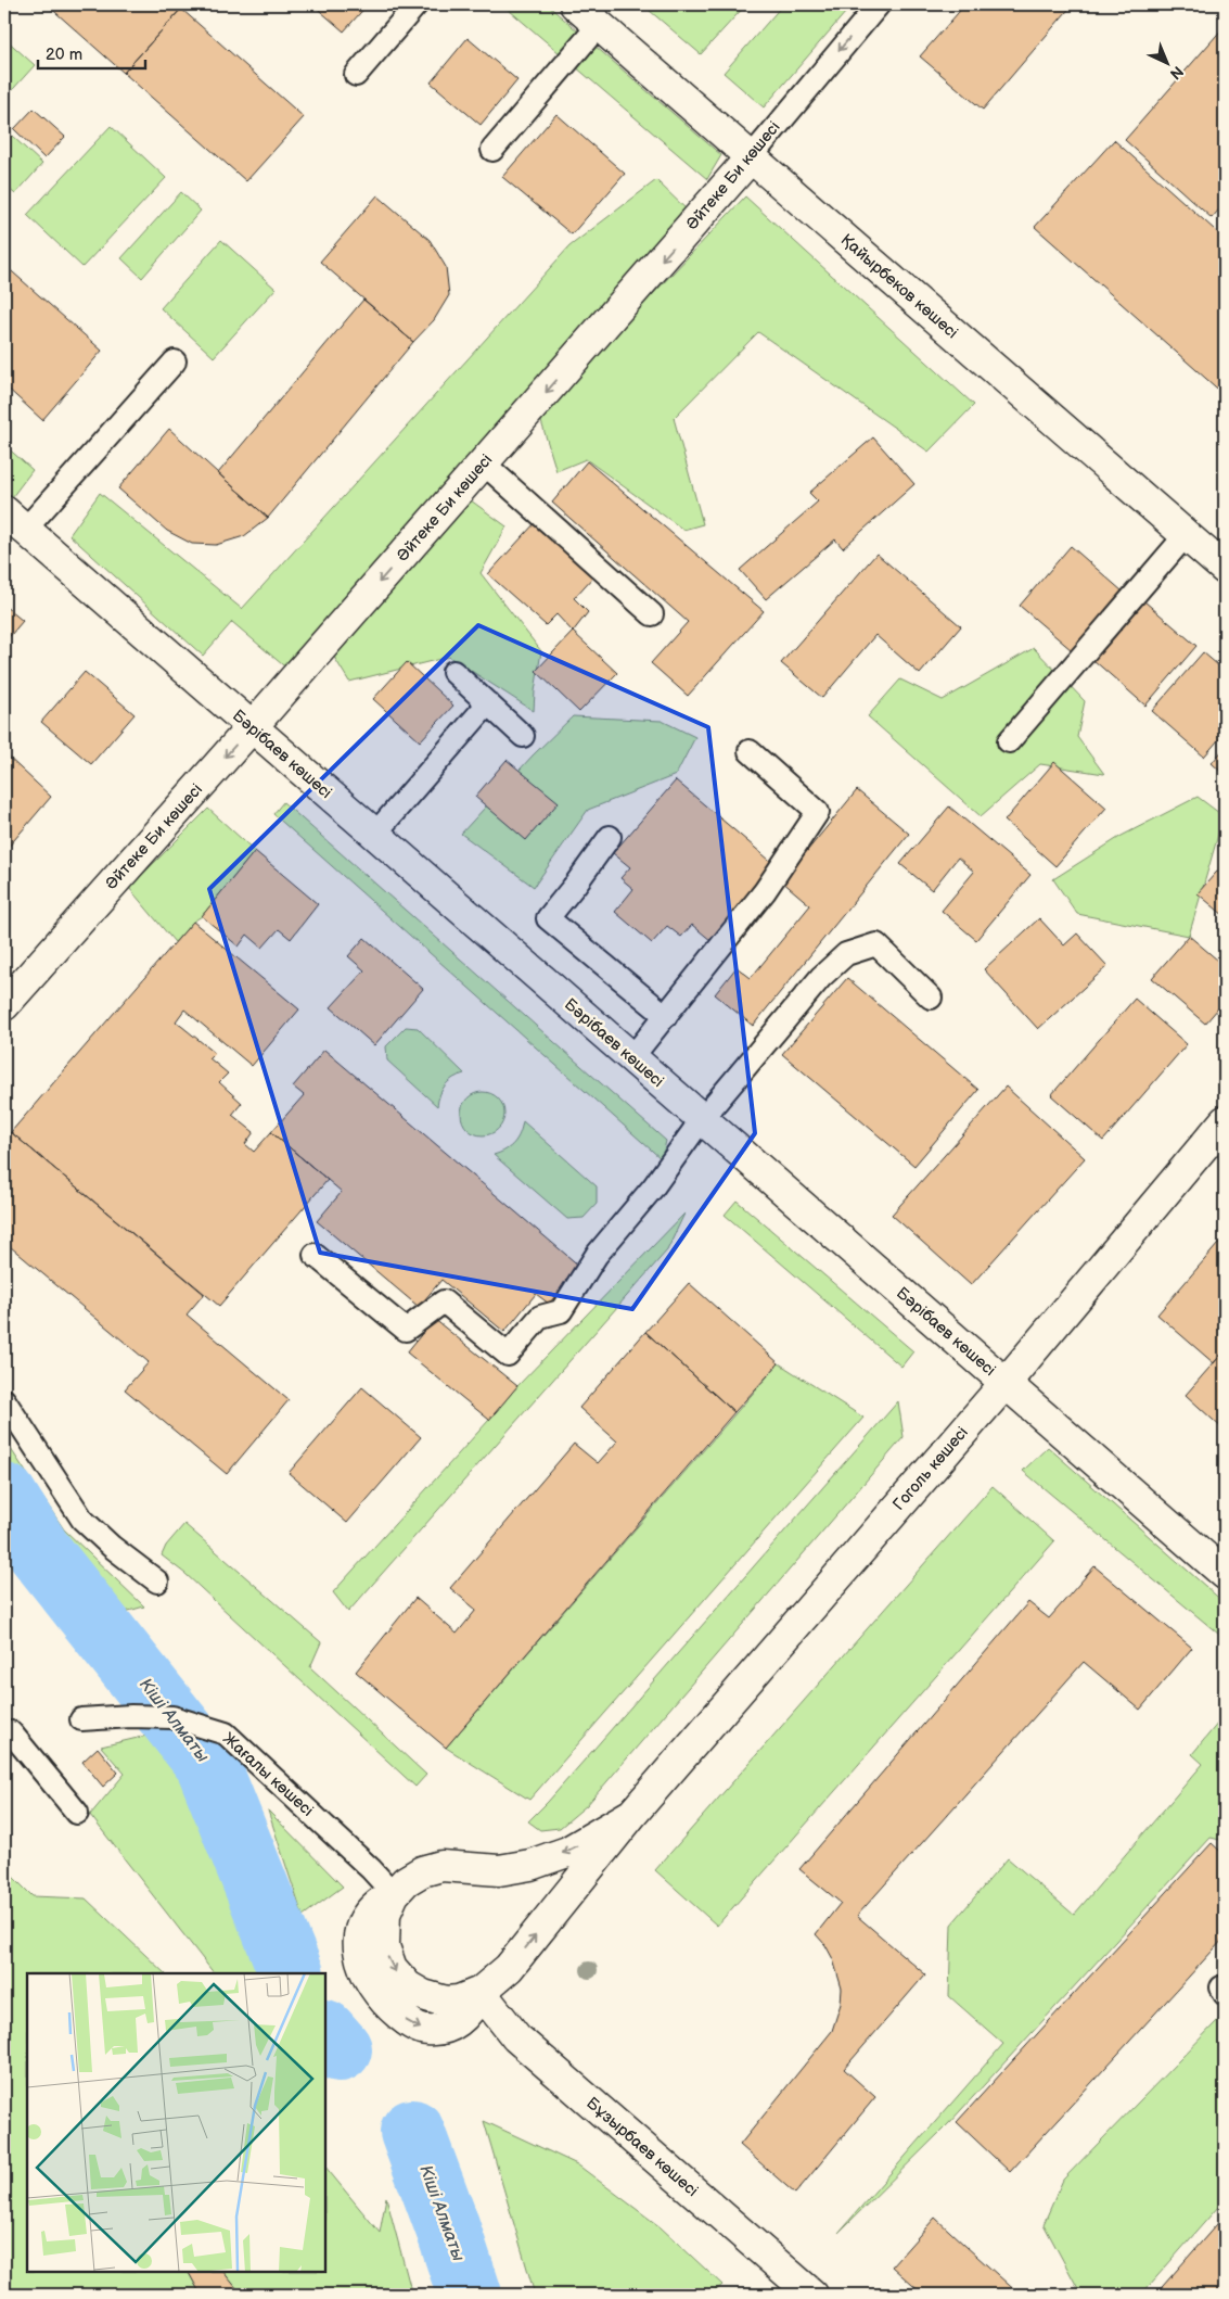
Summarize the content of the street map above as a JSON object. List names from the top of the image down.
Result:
{
  "streets": {
    "street": [
      "Әйтеке Би көшесі",
      "Қайырбеков көшесі",
      "Бәрібаев көшесі",
      "Гоголь көшесі",
      "Бұзырбаев көшесі"
    ],
    "lane": ["Жағалы көшесі"]
  },
  "crossings": [
    ["Әйтеке Би көшесі", "Қайырбеков көшесі"],
    ["Әйтеке Би көшесі", "Бәрібаев көшесі"],
    ["Бәрібаев көшесі", "Гоголь көшесі"],
    ["Гоголь көшесі", "Жағалы көшесі"],
    ["Гоголь көшесі", "Бұзырбаев көшесі"]
  ],
  "one_way": ["Әйтеке Би көшесі"],
  "water": ["Кіші Алматы"],
  "scale_bar": "20 m",
  "north": "bottom right"
}
